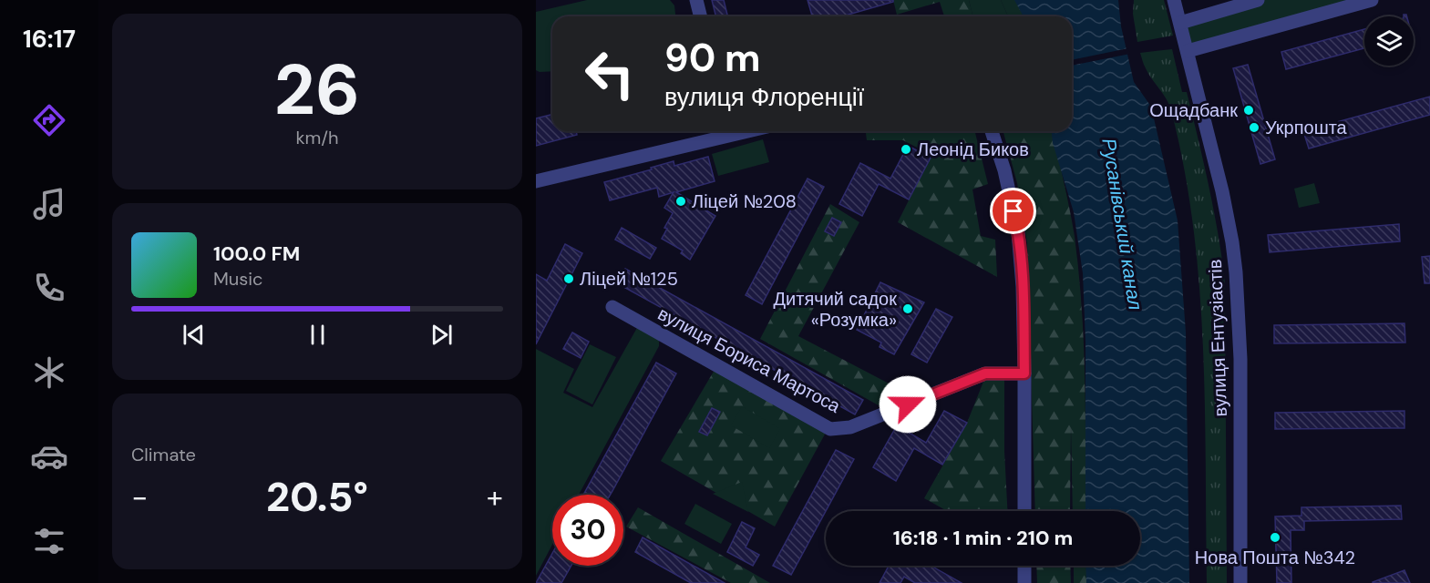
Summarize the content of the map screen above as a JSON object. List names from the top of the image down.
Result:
{
  "streets": {
    "street": ["вулиця Ентузіастів", "вулиця Бориса Мартоса"]
  },
  "water": ["Русанівський канал"],
  "places": [
    "Ощадбанк",
    "Укрпошта",
    "Леонід Биков",
    "Ліцей №208",
    "Ліцей №125",
    "Дитячий садок «Розумка»",
    "Нова Пошта №342"
  ],
  "page": {
    "tabs": "16:17",
    "tile": [
      ["26", "km/h"],
      "Climate"
    ],
    "turn": ["90 m", "вулиця Флоренції"],
    "song": ["100.0 FM", "Music"],
    "heat": ["−", "20.5°", "+"],
    "limit": "30",
    "trip": "16:18 · 1 min · 210 m"
  }
}
